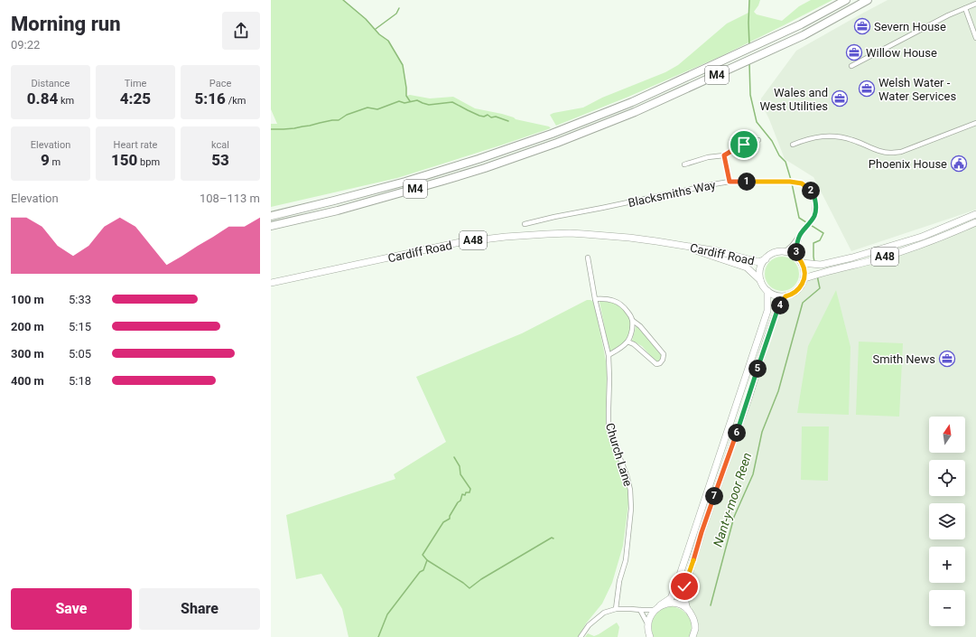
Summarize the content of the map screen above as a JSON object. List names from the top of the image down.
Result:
{
  "streets": {
    "highway": ["M4"],
    "main road": ["A48", "Cardiff Road"],
    "street": ["Blacksmiths Way", "Church Lane"]
  },
  "crossings": [
    ["Blacksmiths Way", "A48"],
    ["Blacksmiths Way", "Cardiff Road"],
    ["A48", "Cardiff Road"]
  ],
  "water": ["Nant-y-moor Reen"],
  "places": {
    "office": [
      "Severn House",
      "Willow House",
      "Welsh Water - Water Services",
      "Wales and West Utilities",
      "Smith News"
    ],
    "public building": ["Phoenix House"]
  },
  "north": "top",
  "page": {
    "heading": ["Morning run", "09:22"],
    "stats": [
      ["Distance", "0.84 km"],
      ["Time", "4:25"],
      ["Pace", "5:16 /km"],
      ["Elevation", "9 m"],
      ["Heart rate", "150 bpm"],
      ["kcal", "53"]
    ],
    "pins": [
      "1",
      "2",
      "3",
      "4",
      "5",
      "6",
      "7"
    ],
    "chart": ["Elevation", "108–113 m"],
    "list": [
      {
        "name": "100 m",
        "note": "5:33"
      },
      {
        "name": "200 m",
        "note": "5:15"
      },
      {
        "name": "300 m",
        "note": "5:05"
      },
      {
        "name": "400 m",
        "note": "5:18"
      }
    ],
    "map_buttons": ["+", "−"],
    "buttons": ["Save", "Share"]
  }
}
